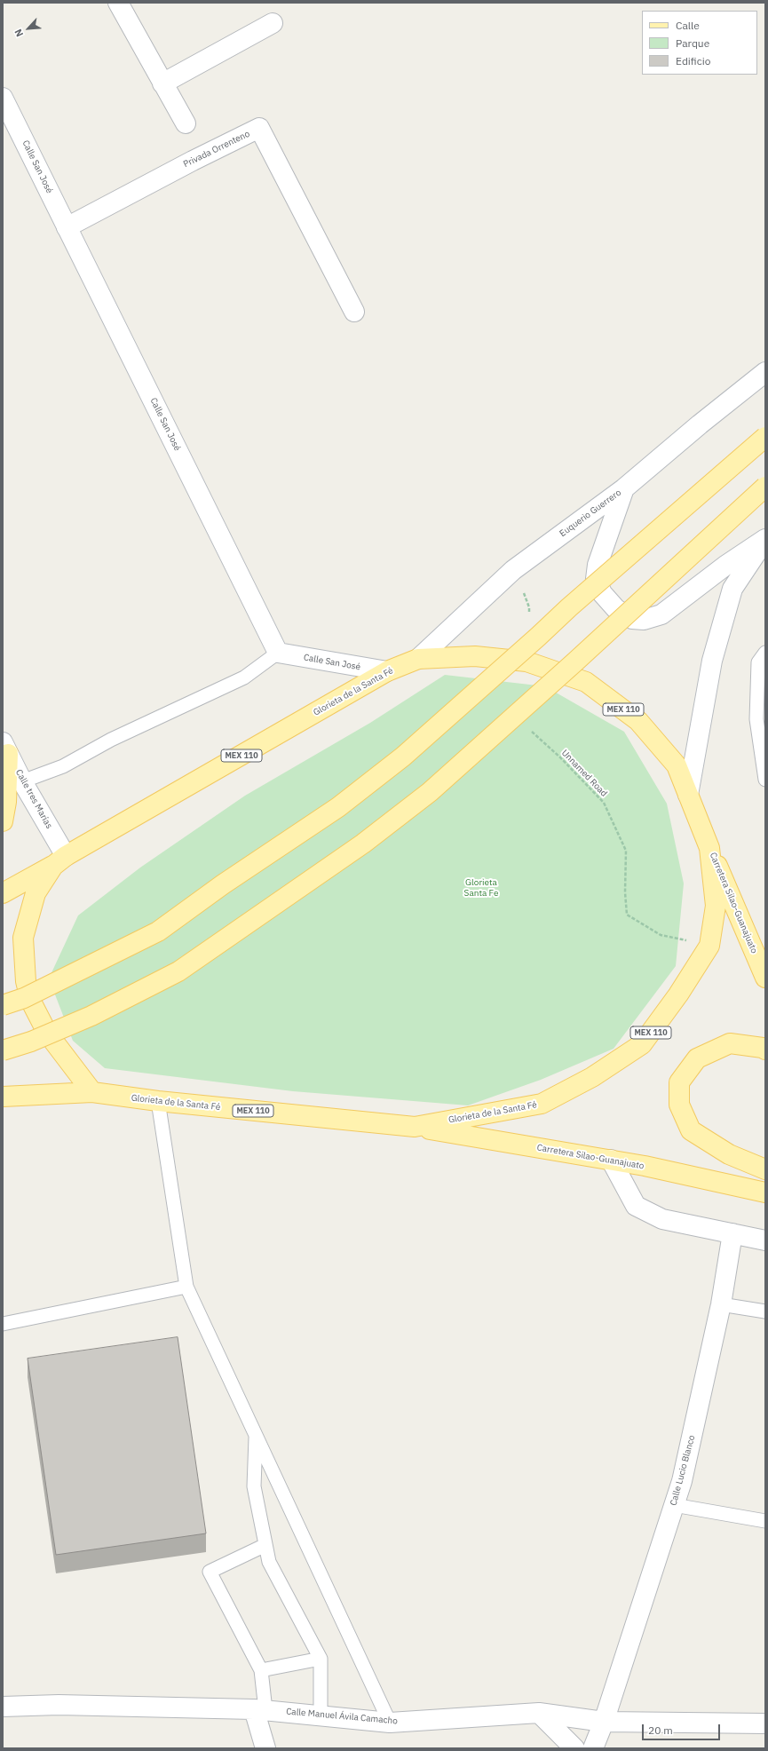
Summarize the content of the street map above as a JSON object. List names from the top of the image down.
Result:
{
  "streets": {
    "main road": ["Glorieta de la Santa Fé", "MEX 110", "Carretera Silao-Guanajuato"],
    "street": [
      "Privada Orrenteno",
      "Calle San José",
      "Euquerio Guerrero",
      "Calle tres Marías",
      "Calle Lucio Blanco",
      "Calle Manuel Ávila Camacho"
    ],
    "path": ["Unnamed Road"]
  },
  "crossings": [
    ["Privada Orrenteno", "Calle San José"],
    ["Calle San José", "Glorieta de la Santa Fé"],
    ["Euquerio Guerrero", "Glorieta de la Santa Fé"],
    ["Glorieta de la Santa Fé", "MEX 110"],
    ["Glorieta de la Santa Fé", "Unnamed Road"],
    ["Glorieta de la Santa Fé", "Calle tres Marías"],
    ["Glorieta de la Santa Fé", "Carretera Silao-Guanajuato"],
    ["MEX 110", "Calle tres Marías"],
    ["Calle Lucio Blanco", "Calle Manuel Ávila Camacho"]
  ],
  "parks": ["Glorieta Santa Fe"],
  "legend": ["Calle", "Parque", "Edificio"],
  "scale_bar": "20 m",
  "north": "bottom left"
}
